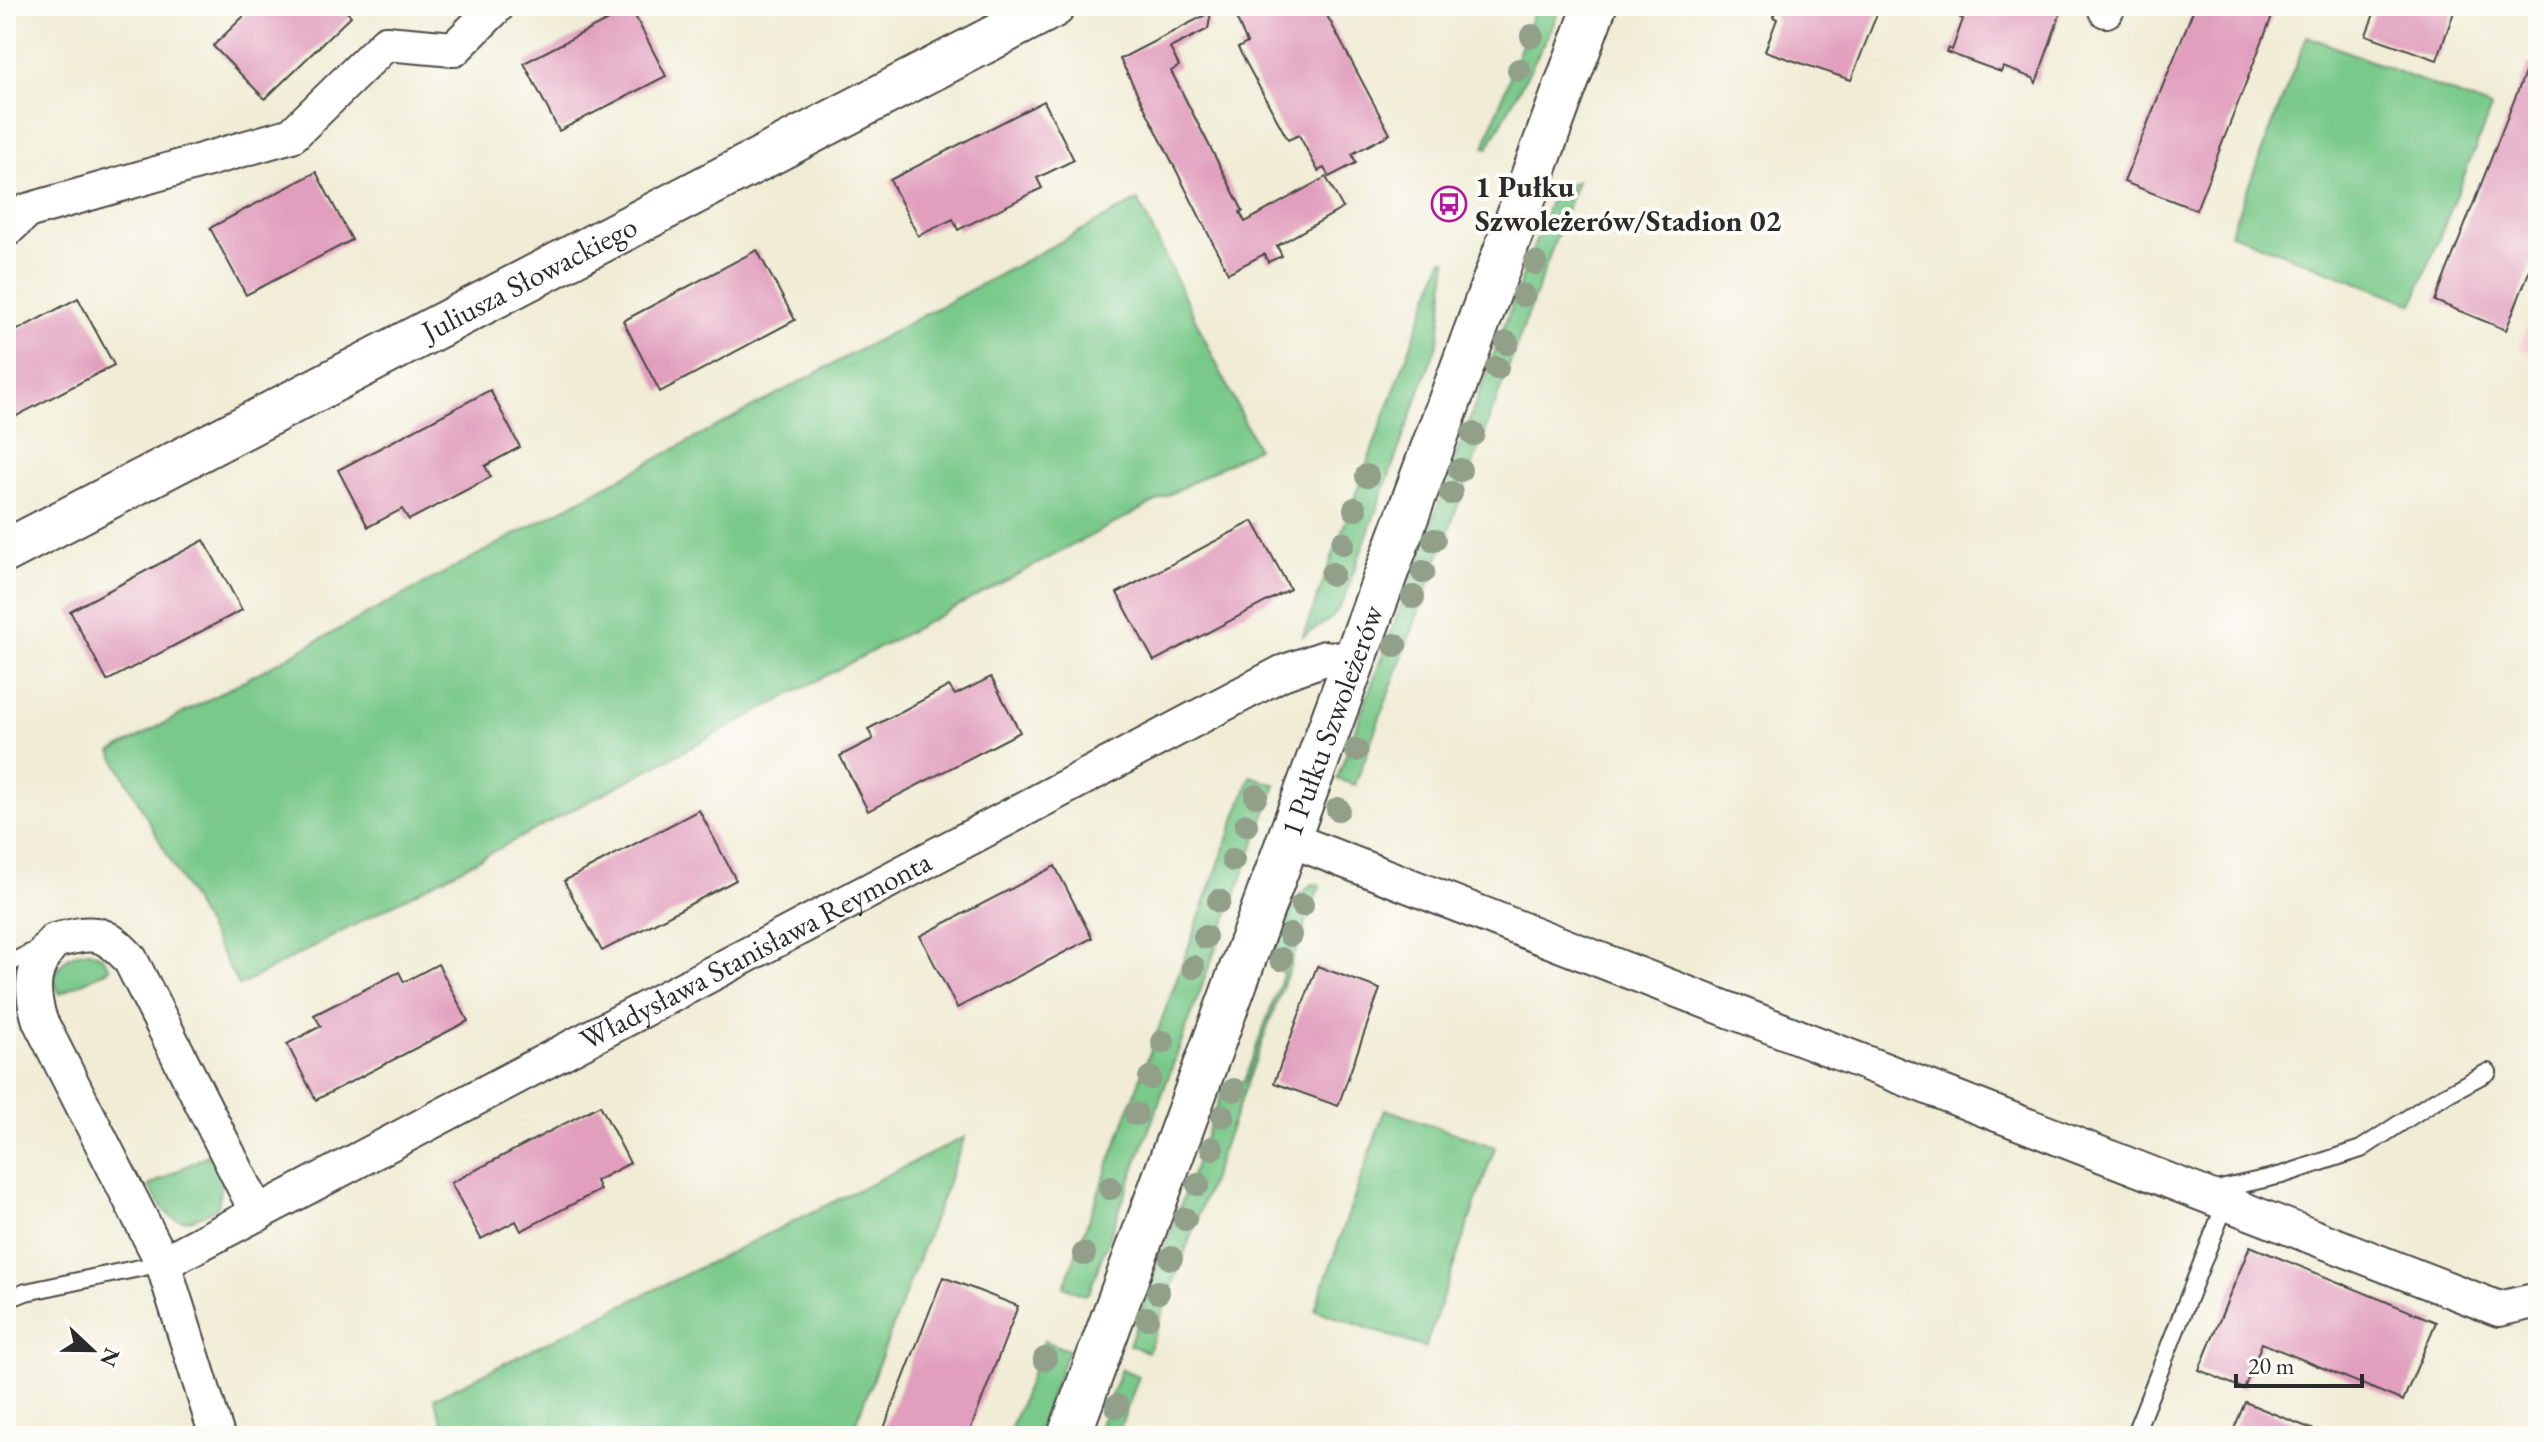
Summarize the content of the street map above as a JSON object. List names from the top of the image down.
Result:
{
  "streets": {
    "street": ["Juliusza Słowackiego", "1 Pułku Szwoleżerów", "Władysława Stanisława Reymonta"]
  },
  "crossings": [
    ["1 Pułku Szwoleżerów", "Władysława Stanisława Reymonta"]
  ],
  "places": {
    "bus stop": ["1 Pułku Szwoleżerów/Stadion 02"]
  },
  "scale_bar": "20 m",
  "north": "right"
}
